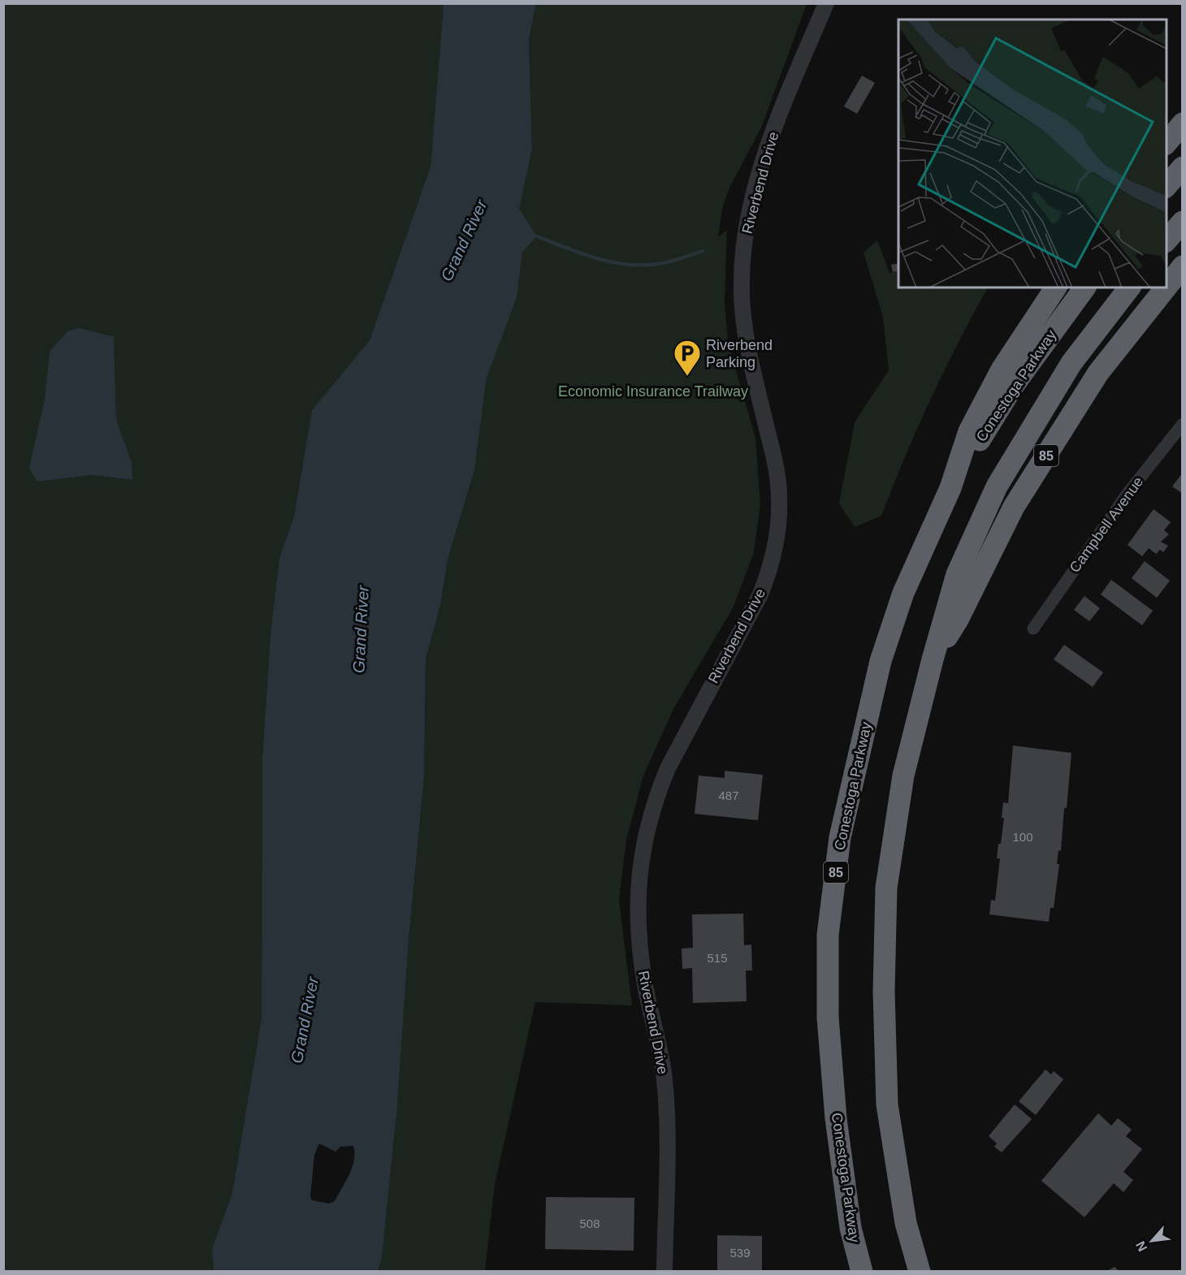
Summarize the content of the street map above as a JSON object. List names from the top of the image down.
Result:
{
  "streets": {
    "highway": ["Conestoga Parkway", "85"],
    "street": ["Riverbend Drive", "Campbell Avenue"]
  },
  "water": ["Grand River"],
  "parks": ["Economic Insurance Trailway"],
  "places": {
    "parking": ["Riverbend Parking"]
  },
  "house_numbers": [
    "487",
    "100",
    "515",
    "508",
    "539"
  ],
  "north": "bottom left"
}
